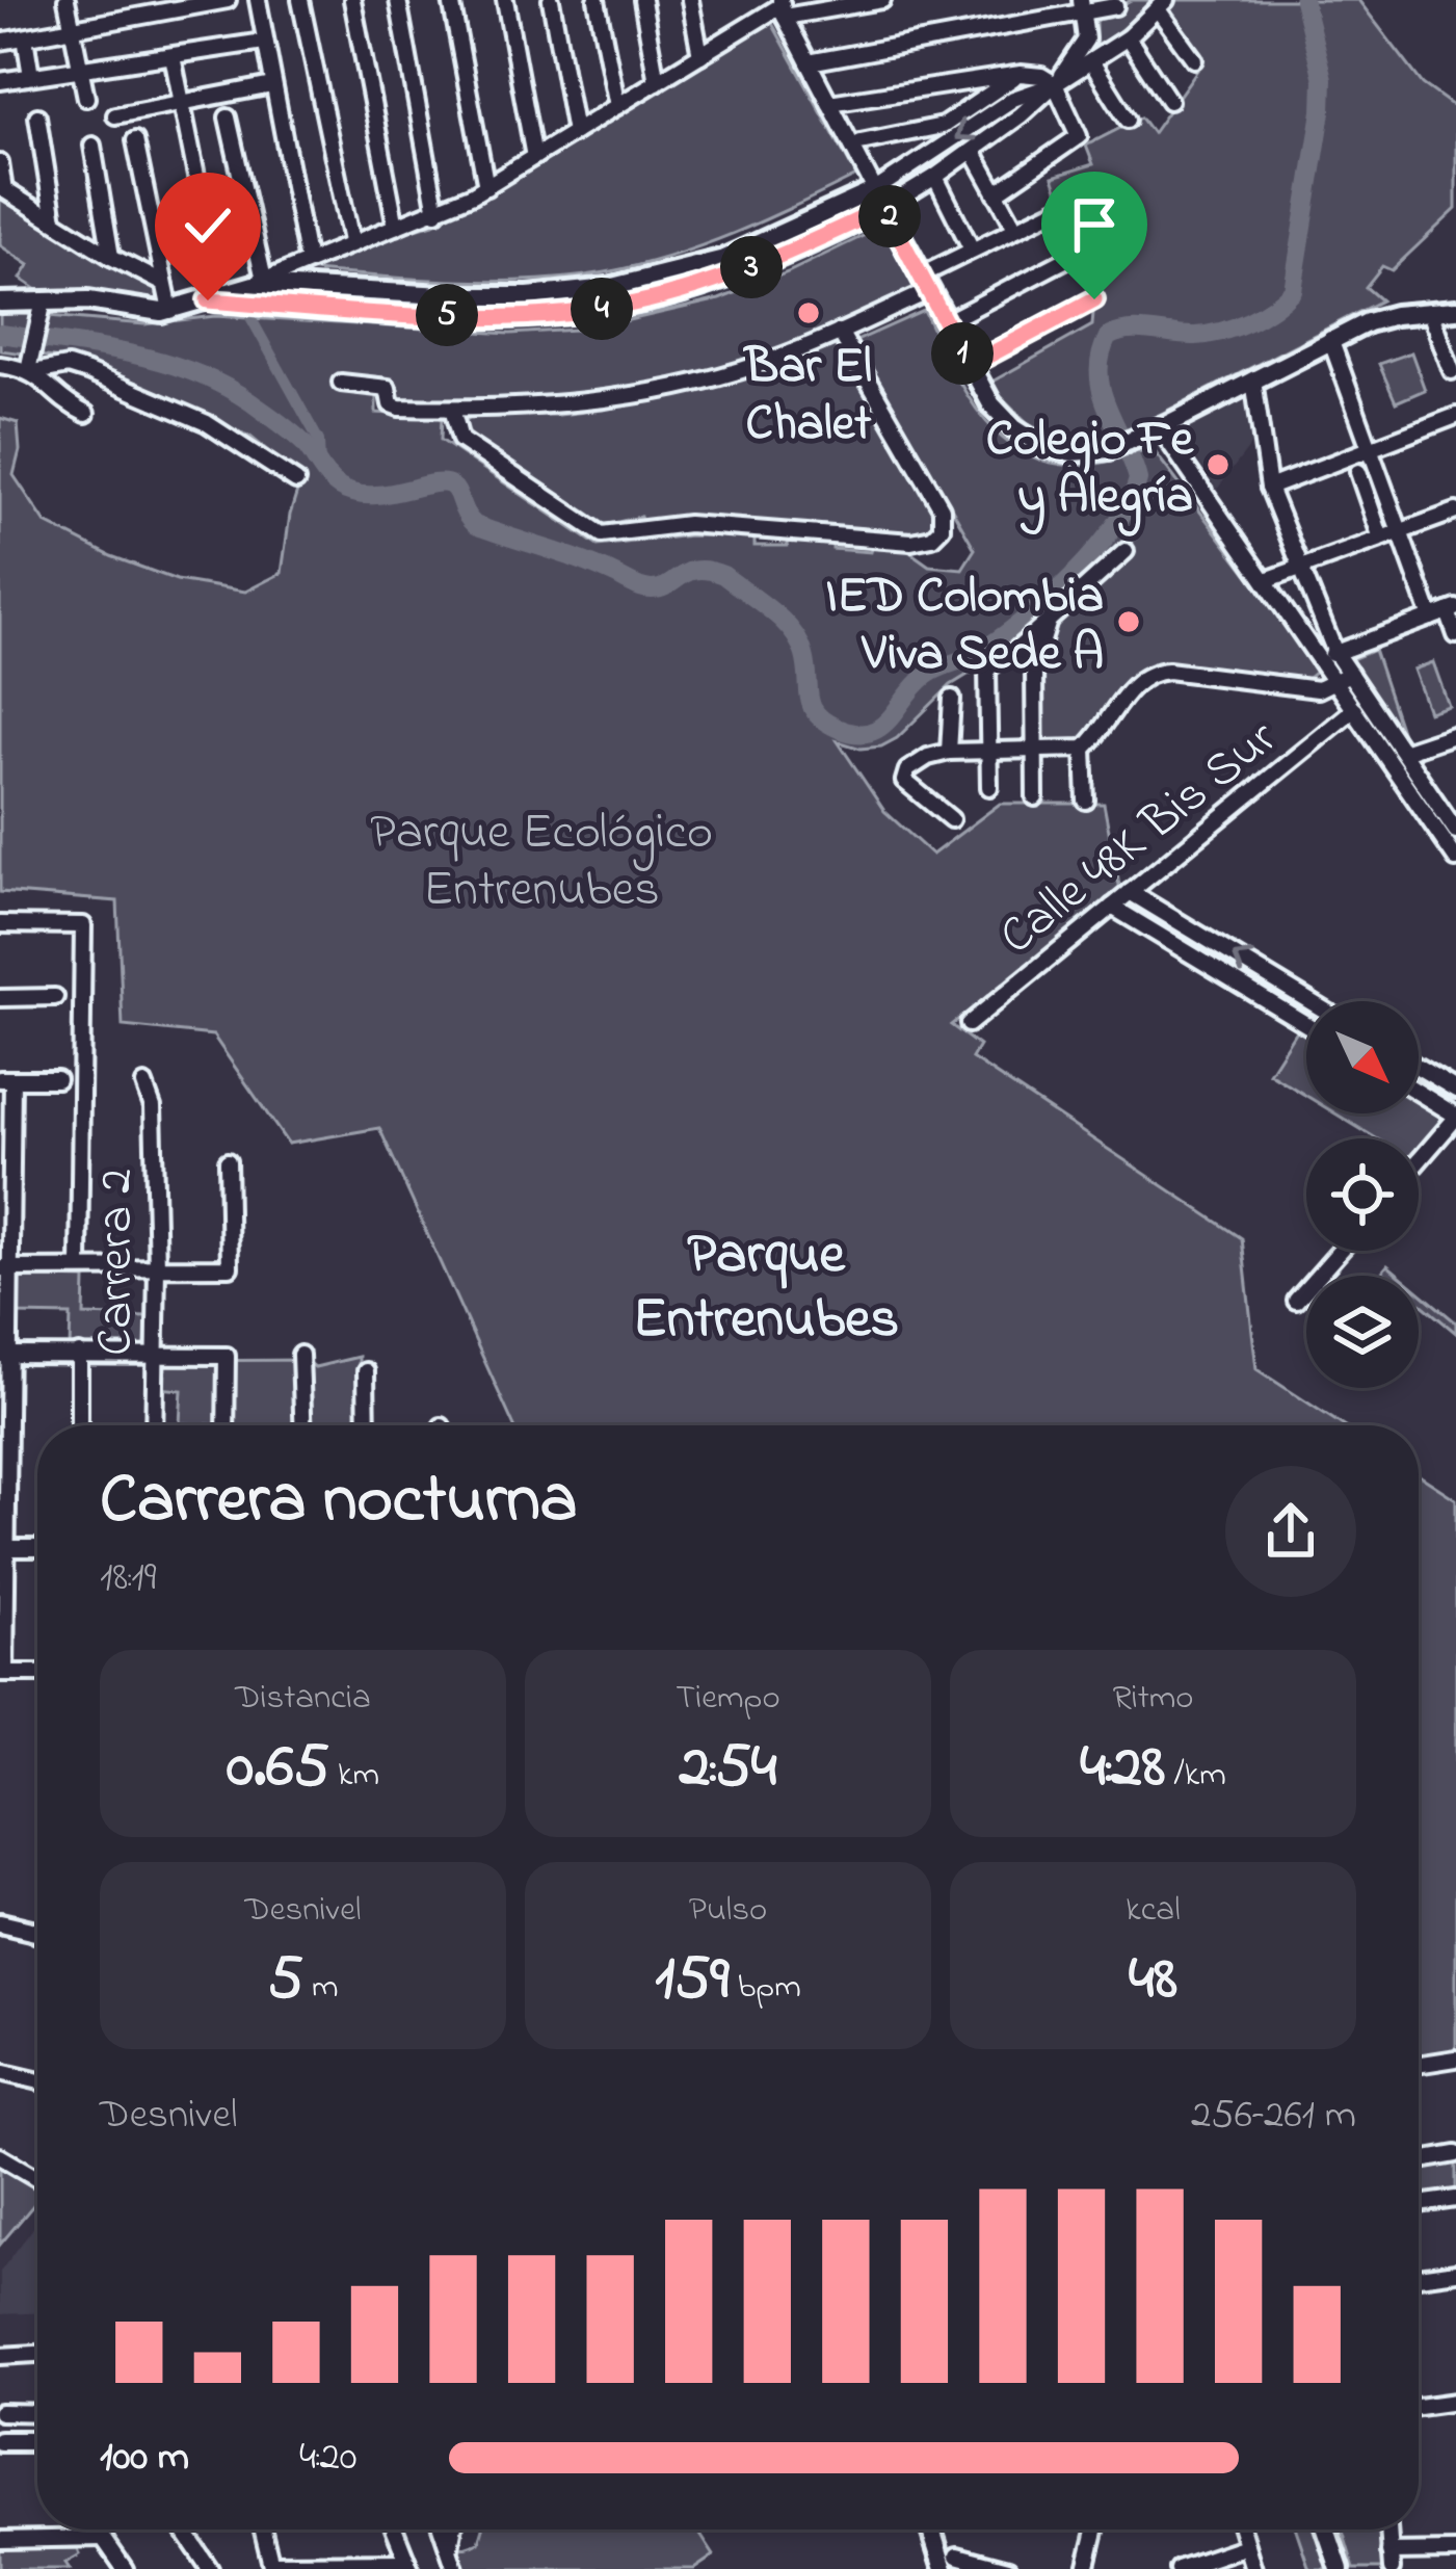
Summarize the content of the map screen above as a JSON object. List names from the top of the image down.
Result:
{
  "streets": {
    "street": ["Calle 48K Bis Sur", "Carrera 2"]
  },
  "districts": ["Parque Entrenubes"],
  "parks": ["Parque Ecológico Entrenubes"],
  "places": ["Bar El Chalet", "Colegio Fe y Alegría", "IED Colombia Viva Sede A"],
  "north": "bottom right",
  "page": {
    "pins": [
      "2",
      "3",
      "4",
      "5",
      "1"
    ],
    "heading": ["Carrera nocturna", "18:19"],
    "stats": [
      ["Distancia", "0.65 km"],
      ["Tiempo", "2:54"],
      ["Ritmo", "4:28 /km"],
      ["Desnivel", "5 m"],
      ["Pulso", "159 bpm"],
      ["kcal", "48"]
    ],
    "chart": ["Desnivel", "256–261 m"],
    "list": [
      {
        "name": "100 m",
        "note": "4:20"
      }
    ]
  }
}
